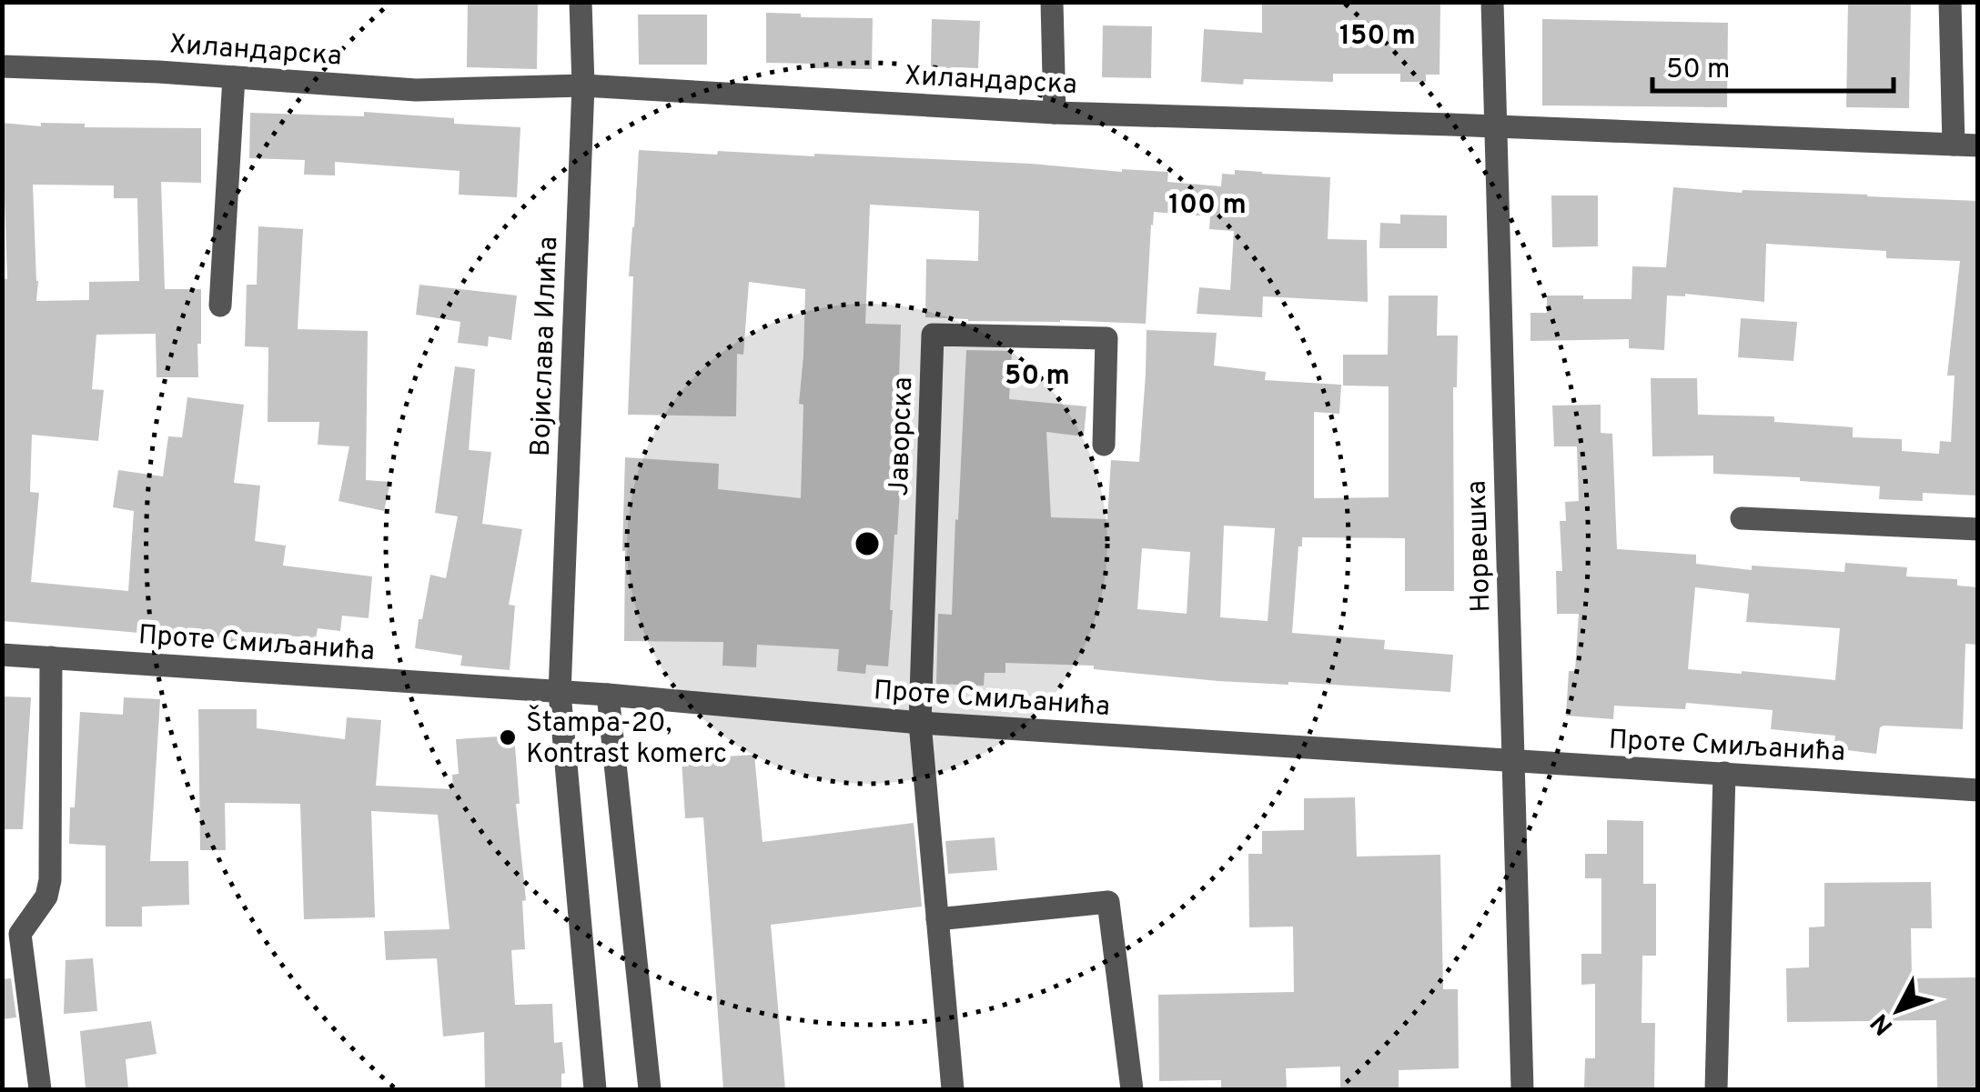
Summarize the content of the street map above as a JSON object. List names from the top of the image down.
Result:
{
  "streets": {
    "street": [
      "Хиландарска",
      "Војислава Илића",
      "Јаворска",
      "Норвешка",
      "Проте Смиљанића"
    ]
  },
  "crossings": [
    ["Хиландарска", "Војислава Илића"],
    ["Хиландарска", "Норвешка"],
    ["Војислава Илића", "Проте Смиљанића"],
    ["Јаворска", "Проте Смиљанића"],
    ["Норвешка", "Проте Смиљанића"]
  ],
  "places": ["Štampa-20, Kontrast komerc"],
  "scale_bar": "50 m",
  "north": "bottom left",
  "rings": ["150 m", "100 m", "50 m"]
}
